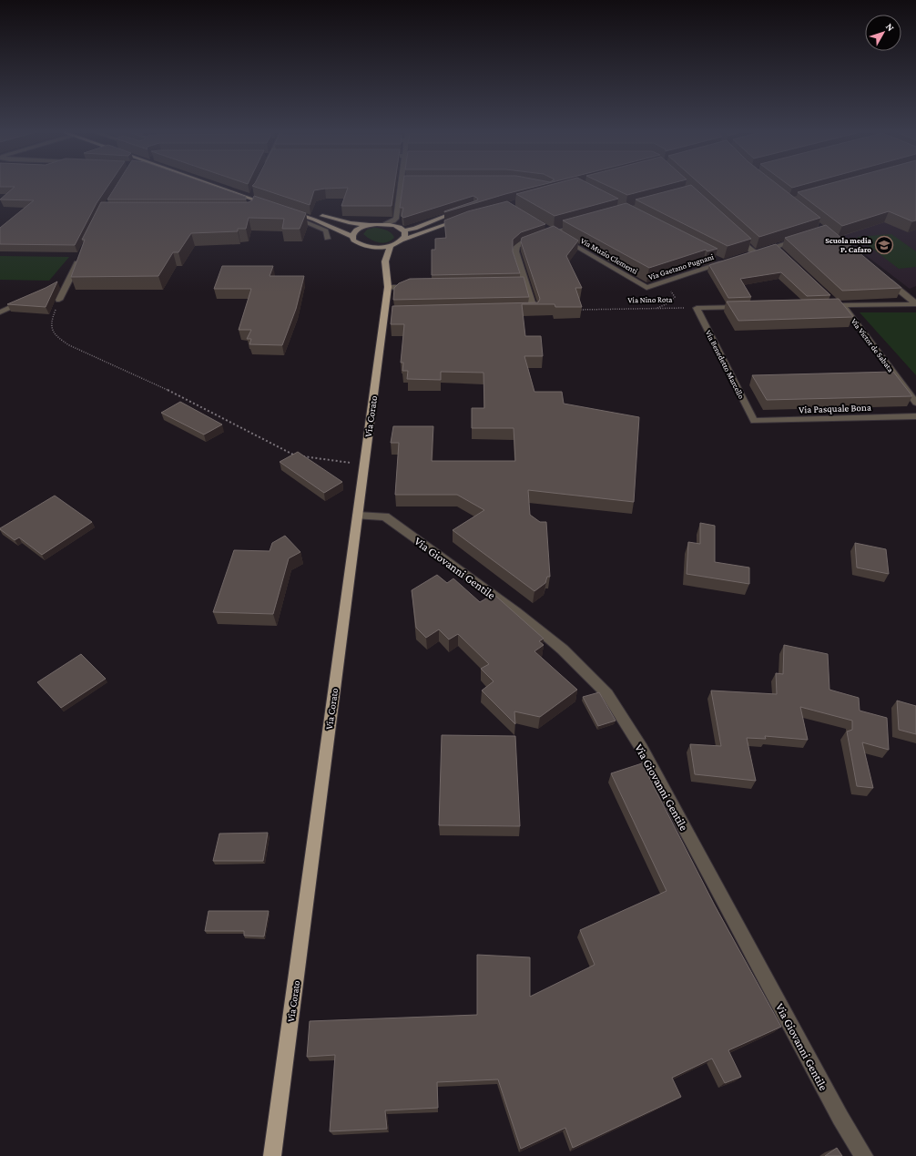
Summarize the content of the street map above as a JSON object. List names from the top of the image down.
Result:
{
  "streets": {
    "main road": ["Via Corato"],
    "street": [
      "Via Muzio Clementi",
      "Via Gaetano Pugnani",
      "Via Victor de Sabata",
      "Via Benedetto Marcello",
      "Via Pasquale Bona",
      "Via Giovanni Gentile"
    ],
    "path": ["Via Nino Rota"]
  },
  "crossings": [
    ["Via Muzio Clementi", "Via Gaetano Pugnani"],
    ["Via Nino Rota", "Via Benedetto Marcello"],
    ["Via Benedetto Marcello", "Via Pasquale Bona"],
    ["Via Corato", "Via Giovanni Gentile"]
  ],
  "places": {
    "school or university": ["Scuola media P. Cafaro"]
  },
  "north": "top right"
}
